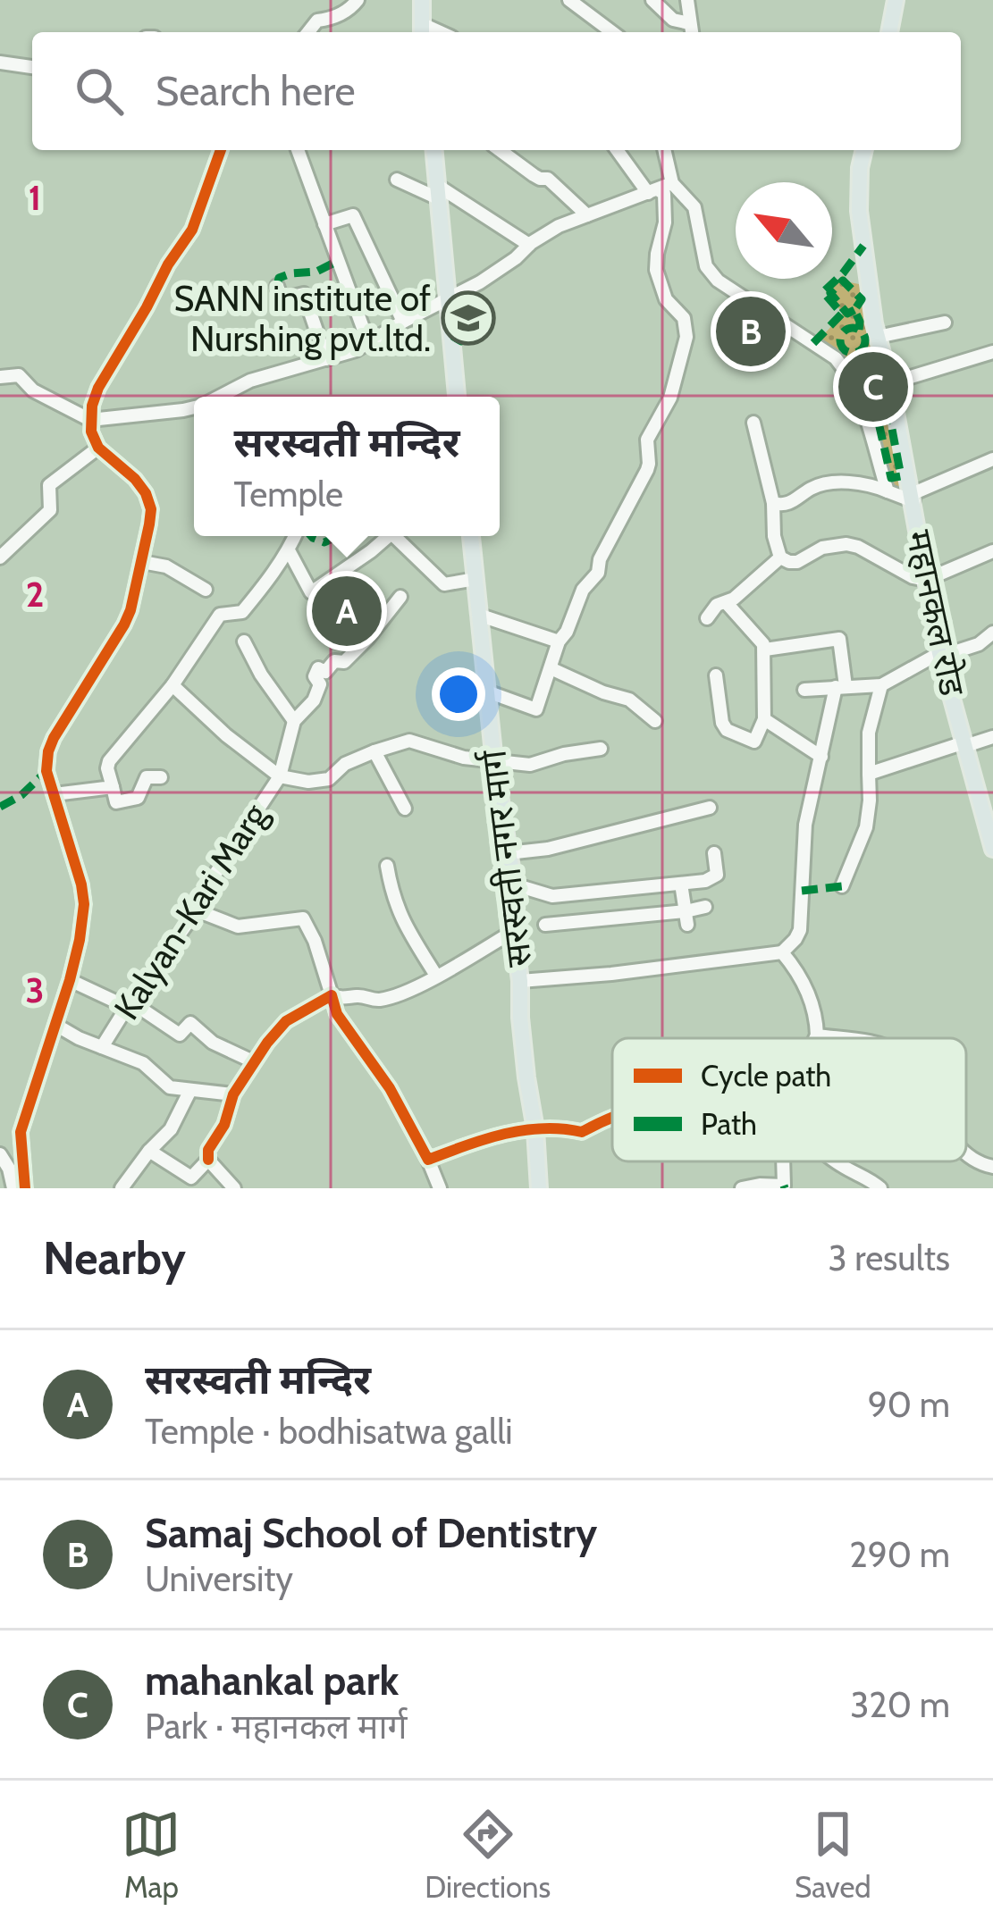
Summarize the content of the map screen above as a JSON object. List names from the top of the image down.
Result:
{
  "streets": {
    "main road": ["महानकल रोड", "सरस्वती नगर मार्ग"],
    "street": ["Kalyan-Kari Marg"]
  },
  "places": {
    "school or university": ["SANN institute of Nurshing pvt.ltd."]
  },
  "legend": ["Cycle path", "Path"],
  "north": "top left",
  "page": {
    "search": "Search here",
    "pins": ["B", "C", "A"],
    "popup": ["सरस्वती मन्दिर", "Temple"],
    "heading": ["Nearby", "3 results"],
    "list": [
      {
        "mark": "A",
        "name": "सरस्वती मन्दिर",
        "note": "Temple · bodhisatwa galli",
        "value": "90 m"
      },
      {
        "mark": "B",
        "name": "Samaj School of Dentistry",
        "note": "University",
        "value": "290 m"
      },
      {
        "mark": "C",
        "name": "mahankal park",
        "note": "Park · महानकल मार्ग",
        "value": "320 m"
      }
    ],
    "nav": ["Map", "Directions", "Saved"]
  },
  "grid": {
    "rows": ["1", "2", "3"]
  }
}
